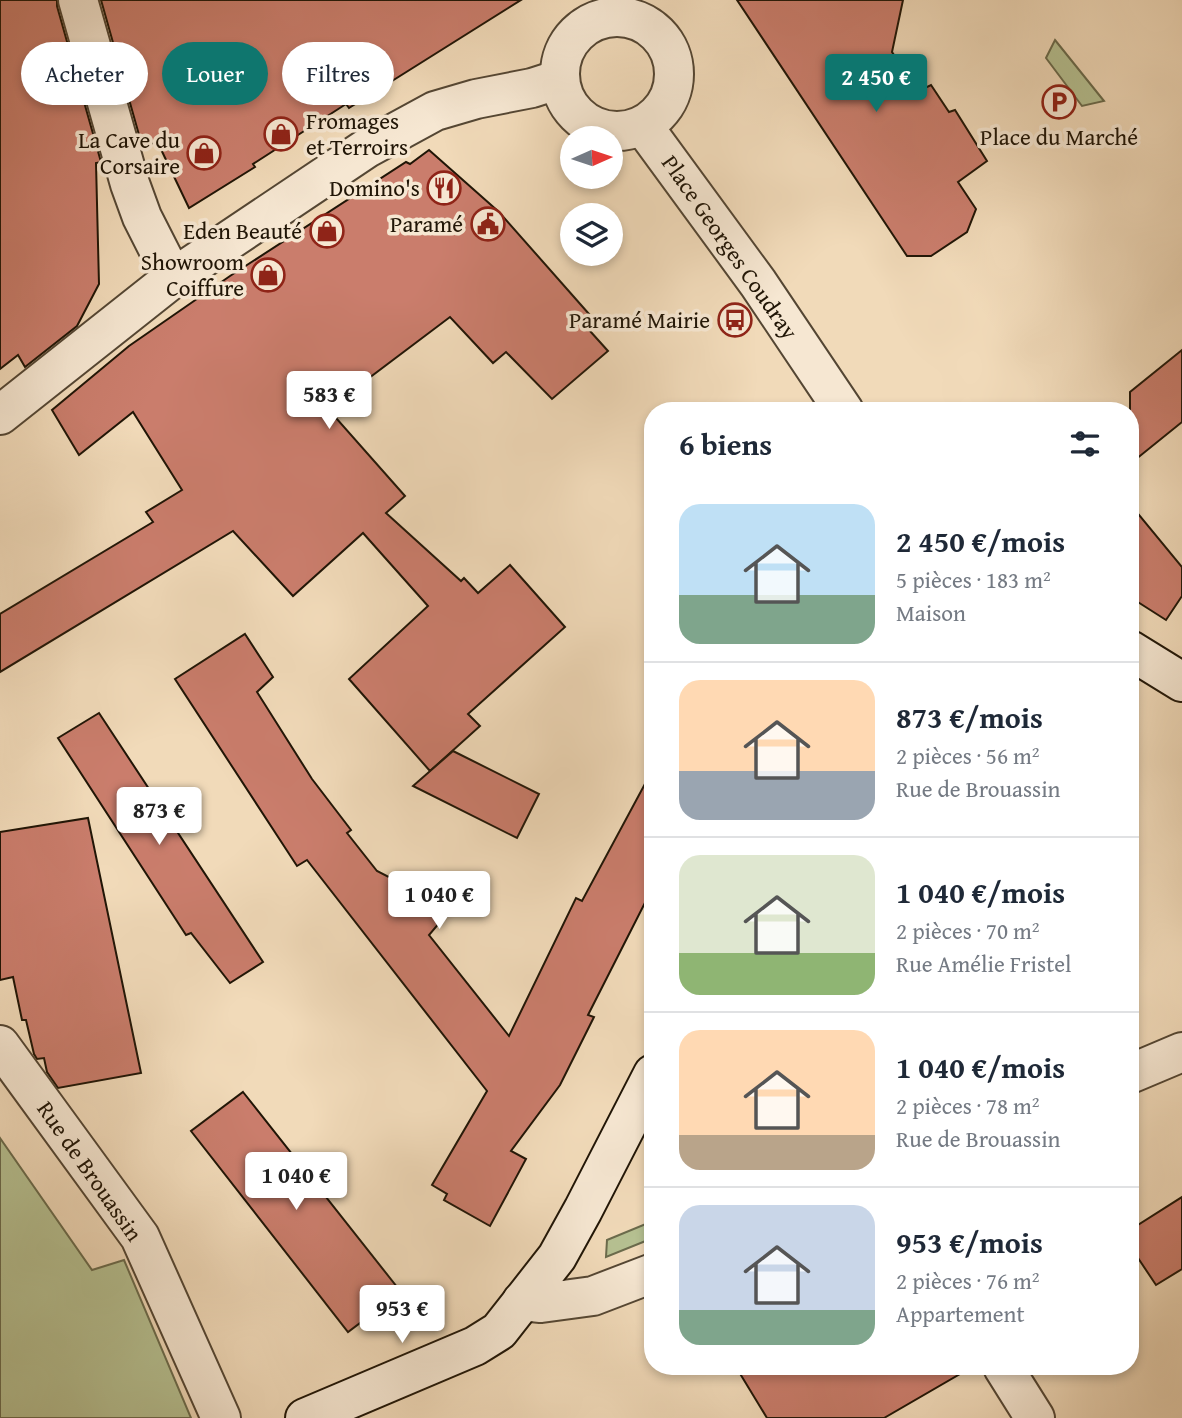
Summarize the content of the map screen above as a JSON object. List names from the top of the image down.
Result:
{
  "streets": {
    "street": ["Place Georges Coudray", "Rue de Brouassin"]
  },
  "places": {
    "parking": ["Place du Marché"],
    "shop": [
      "Fromages et Terroirs",
      "La Cave du Corsaire",
      "Eden Beauté",
      "Showroom Coiffure"
    ],
    "restaurant": ["Domino's"],
    "public building": ["Paramé"],
    "bus stop": ["Paramé Mairie"]
  },
  "north": "right",
  "page": {
    "chip": ["Acheter", "Louer", "Filtres"],
    "price": [
      "2 450 €",
      "583 €",
      "873 €",
      "1 040 €",
      "1 040 €",
      "953 €"
    ],
    "heading": "6 biens",
    "list": [
      {
        "name": "2 450 €/mois",
        "note": "5 pièces · 183 m² · Maison"
      },
      {
        "name": "873 €/mois",
        "note": "2 pièces · 56 m² · Rue de Brouassin"
      },
      {
        "name": "1 040 €/mois",
        "note": "2 pièces · 70 m² · Rue Amélie Fristel"
      },
      {
        "name": "1 040 €/mois",
        "note": "2 pièces · 78 m² · Rue de Brouassin"
      },
      {
        "name": "953 €/mois",
        "note": "2 pièces · 76 m² · Appartement"
      }
    ]
  }
}
